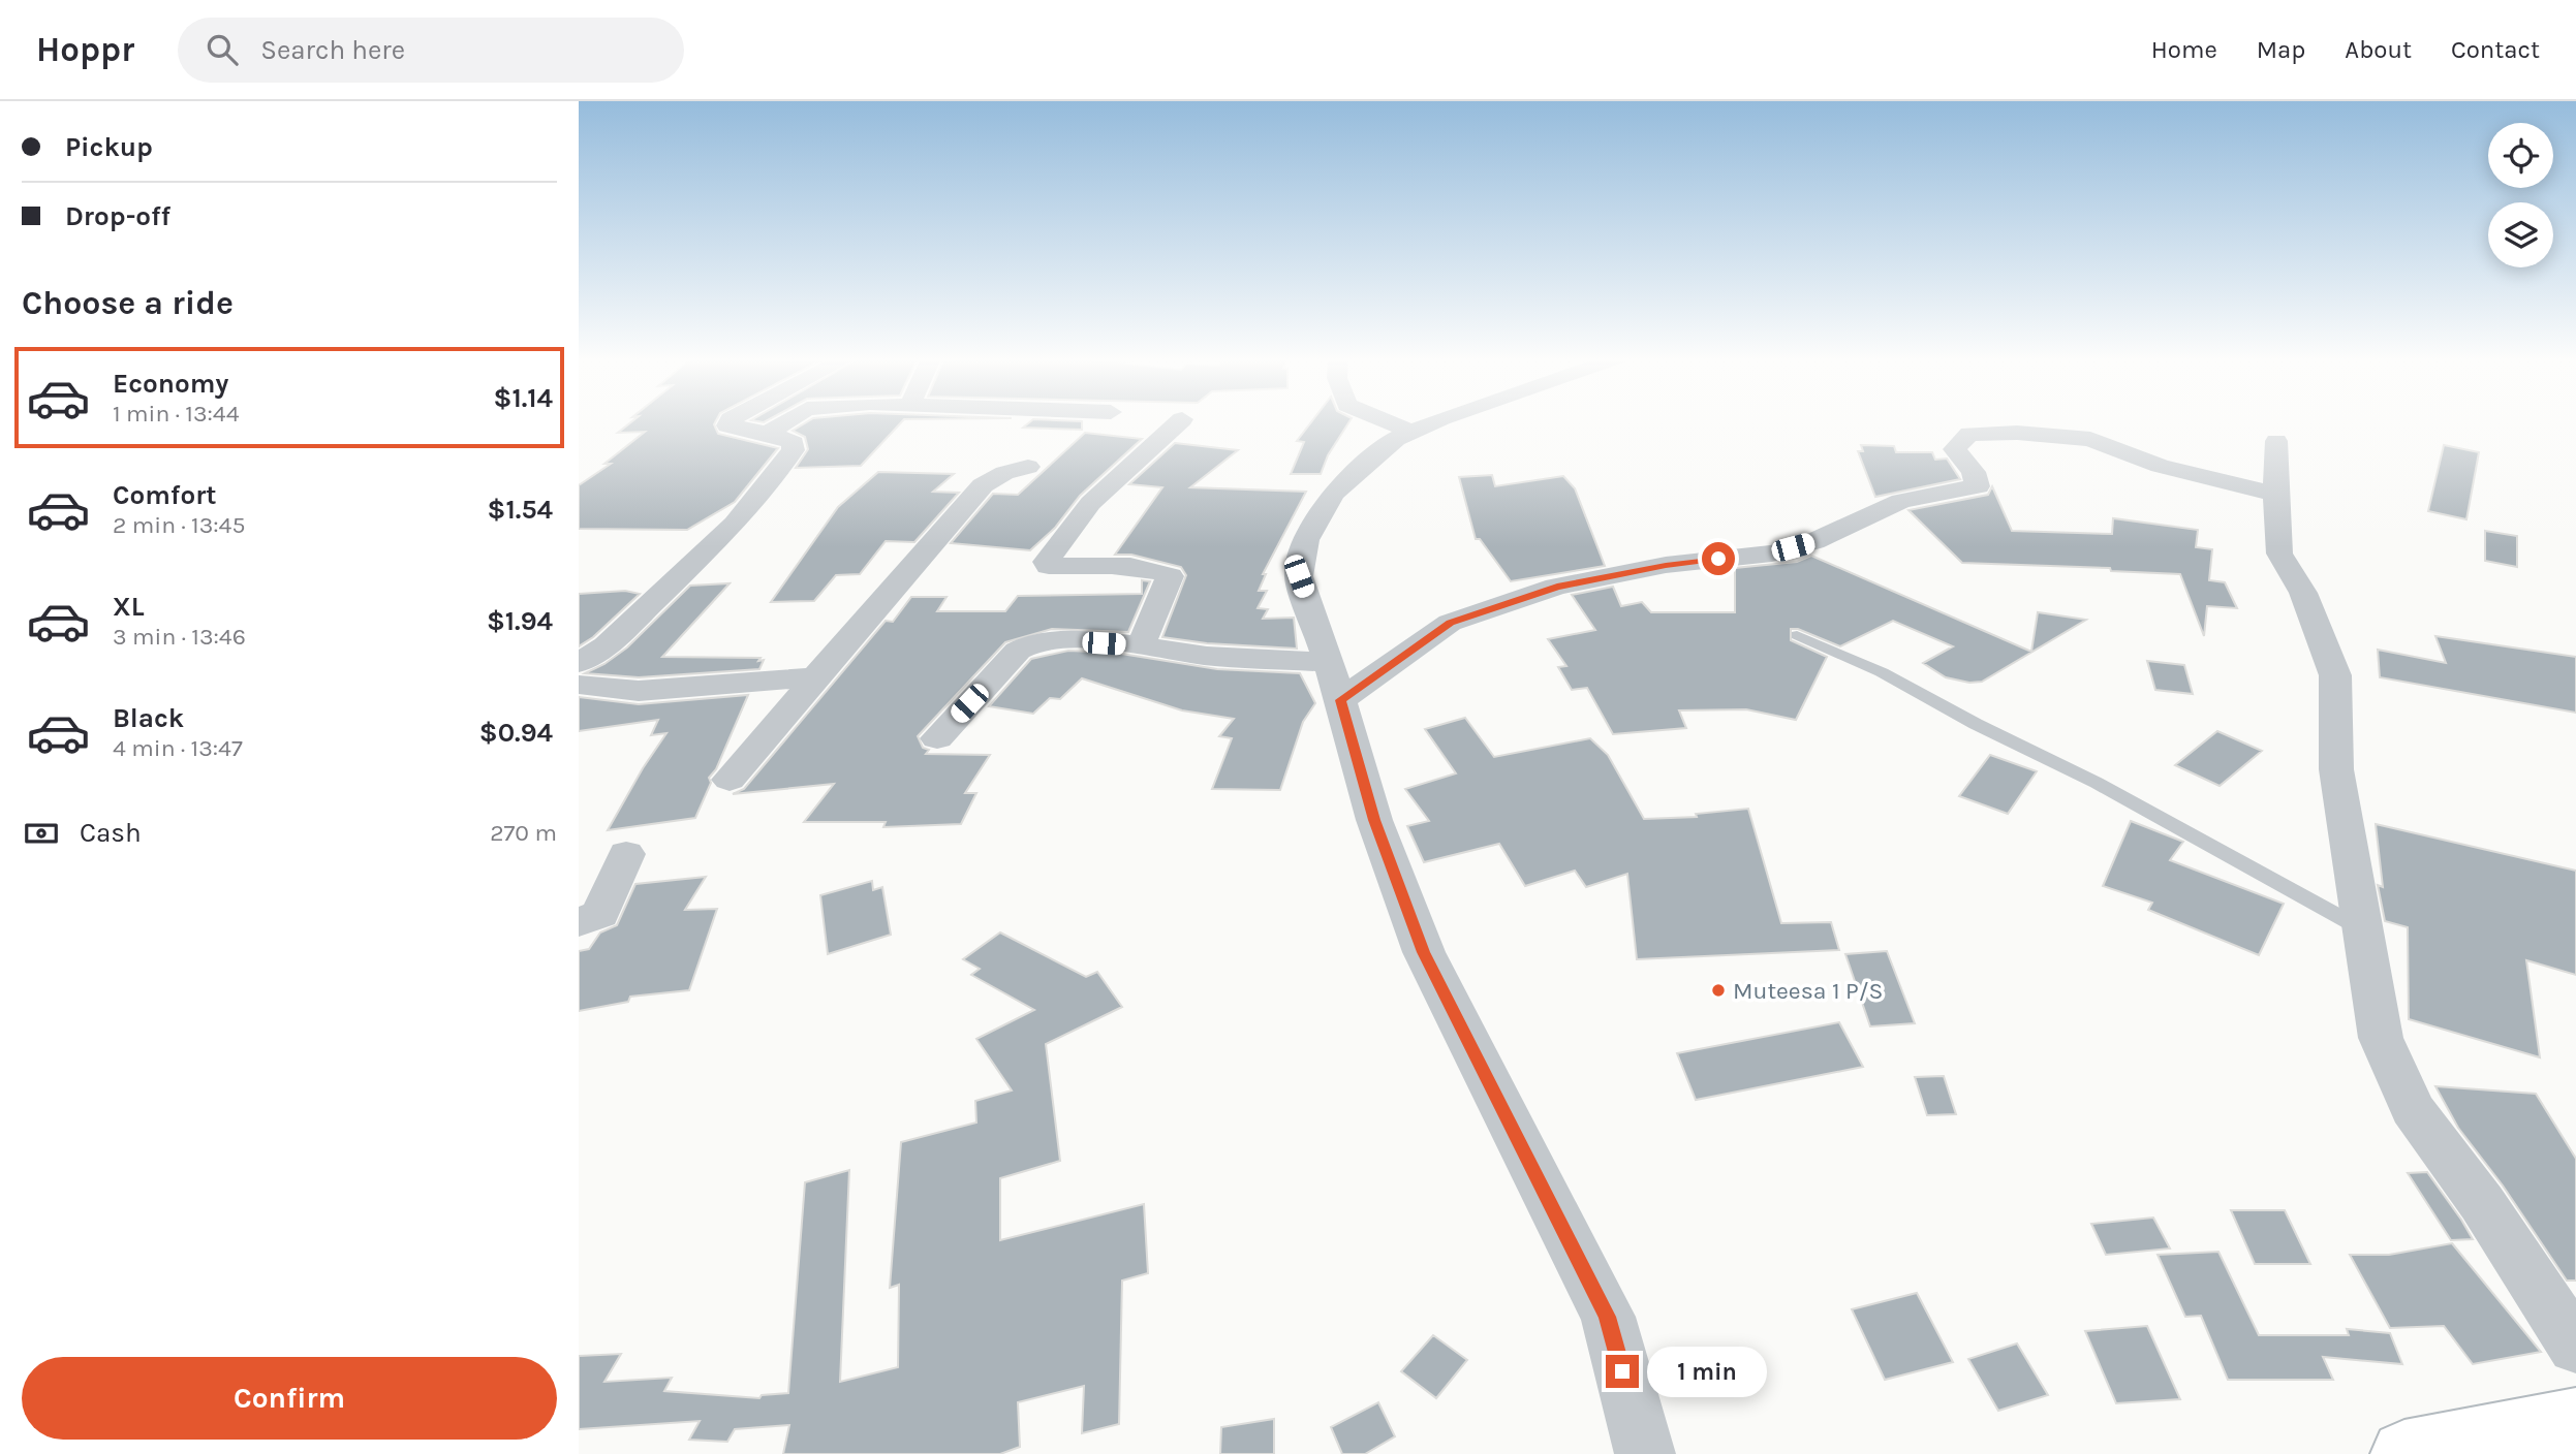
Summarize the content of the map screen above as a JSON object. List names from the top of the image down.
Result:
{
  "places": ["Muteesa 1 P/S"],
  "page": {
    "header": "Hoppr",
    "search": "Search here",
    "nav": [
      "Home",
      "Map",
      "About",
      "Contact"
    ],
    "banner": ["Pickup", "Drop-off"],
    "heading": "Choose a ride",
    "list": [
      {
        "name": "Economy",
        "note": "1 min · 13:44",
        "value": "$1.14"
      },
      {
        "name": "Comfort",
        "note": "2 min · 13:45",
        "value": "$1.54"
      },
      {
        "name": "XL",
        "note": "3 min · 13:46",
        "value": "$1.94"
      },
      {
        "name": "Black",
        "note": "4 min · 13:47",
        "value": "$0.94"
      }
    ],
    "pay": ["Cash", "270 m"],
    "buttons": "Confirm",
    "bubble": "1 min"
  }
}
